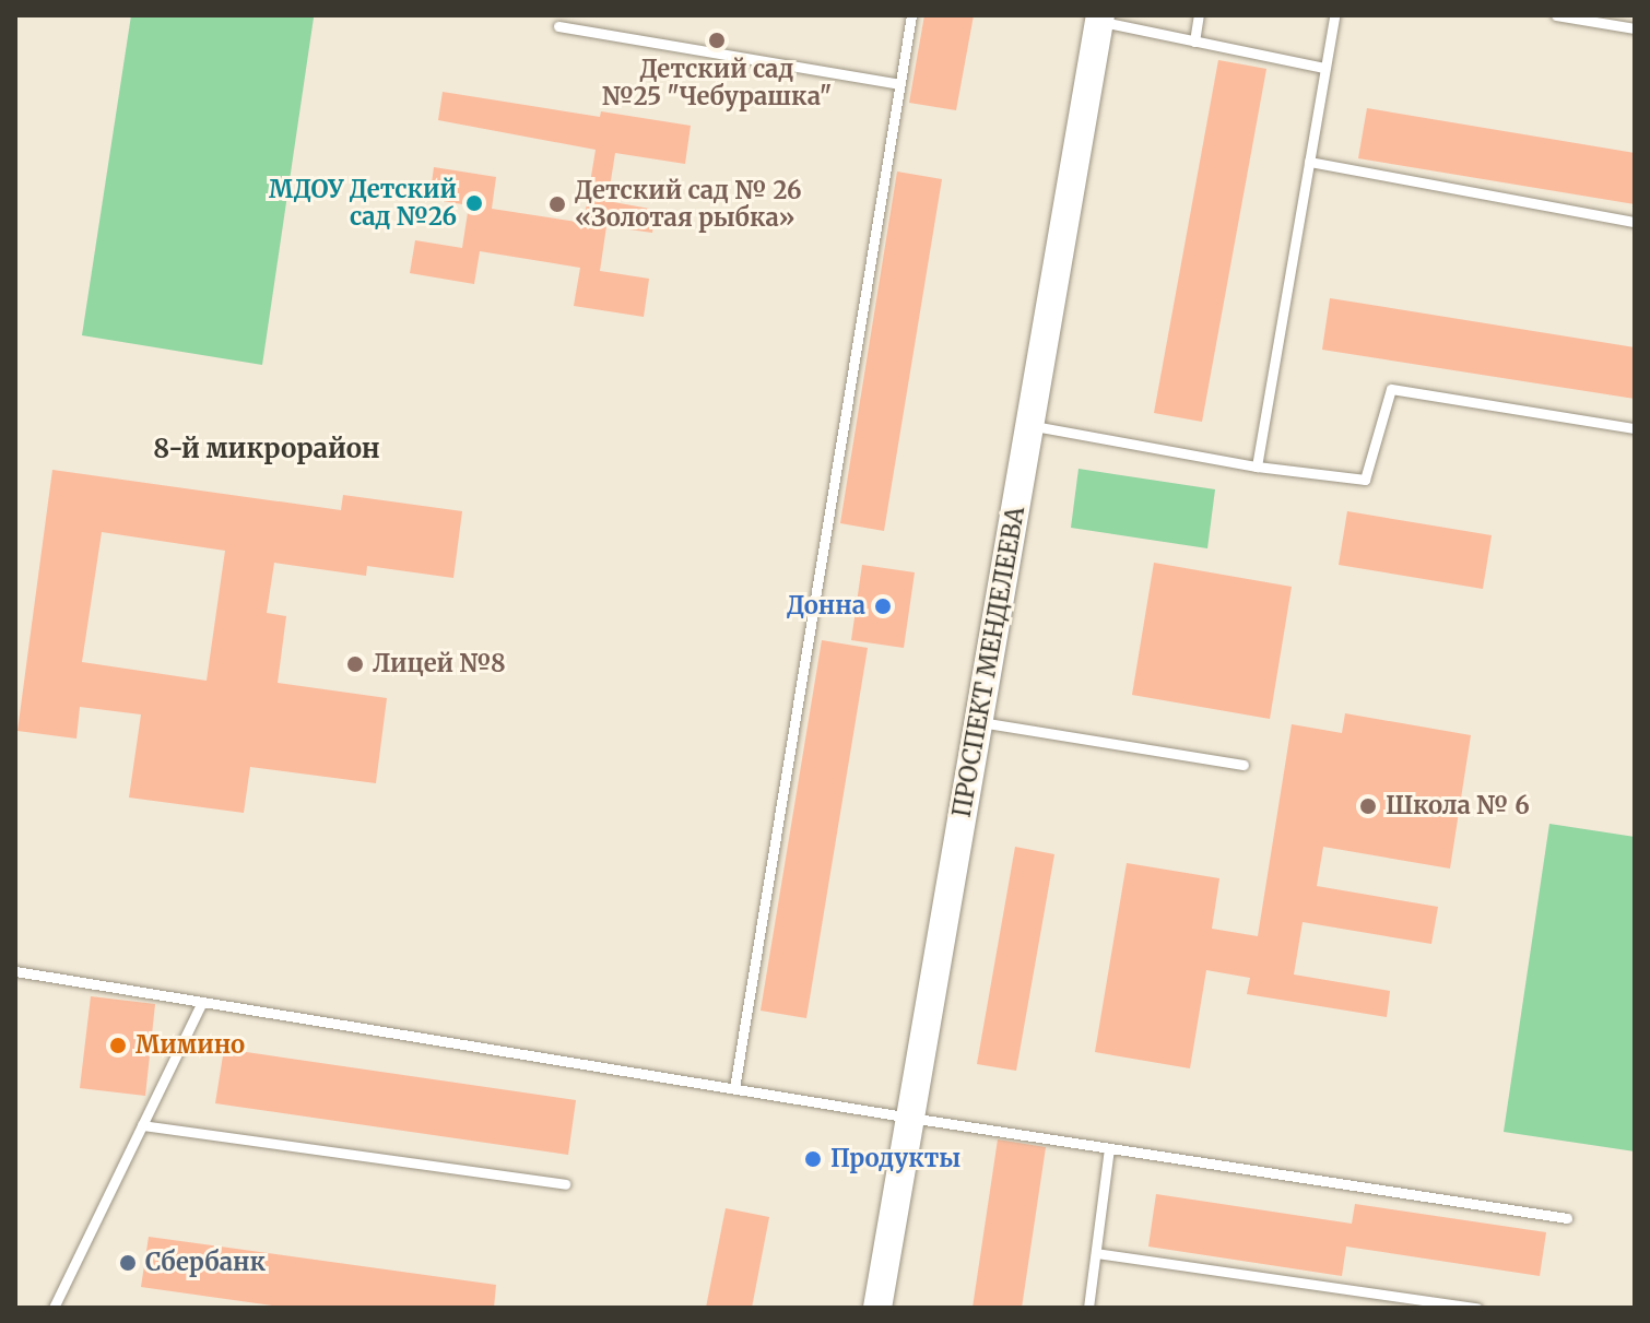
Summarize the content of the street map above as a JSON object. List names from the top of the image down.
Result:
{
  "streets": {
    "street": ["ПРОСПЕКТ МЕНДЕЛЕЕВА"]
  },
  "districts": ["8-й микрорайон"],
  "places": [
    "Детский сад №25 \"Чебурашка\"",
    "МДОУ Детский сад №26",
    "Детский сад № 26 «Золотая рыбка»",
    "Донна",
    "Лицей №8",
    "Школа № 6",
    "Мимино",
    "Продукты",
    "Сбербанк"
  ]
}
